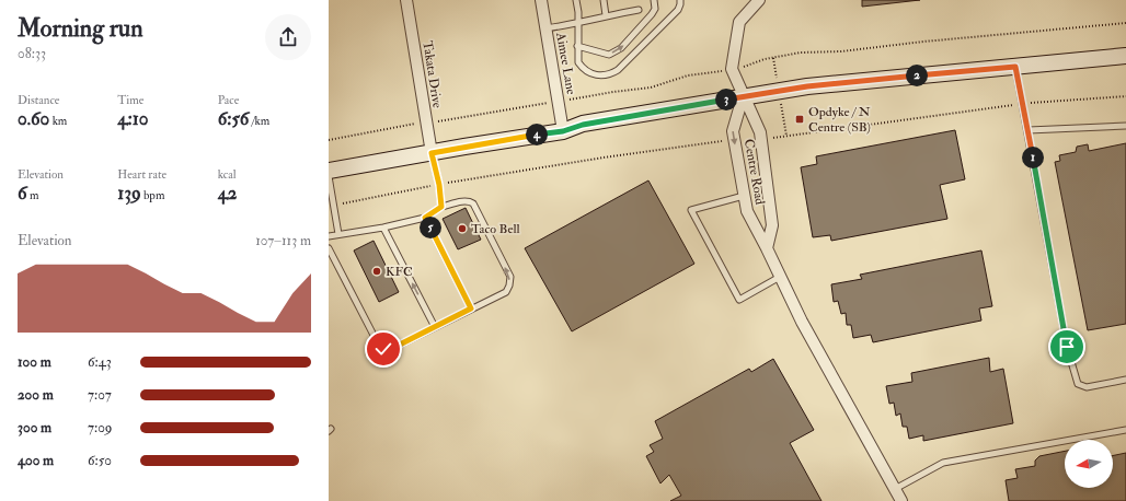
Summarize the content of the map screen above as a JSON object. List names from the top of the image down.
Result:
{
  "streets": {
    "street": ["Aimee Lane", "Takata Drive", "Centre Road"]
  },
  "places": {
    "transit": ["Opdyke / N Centre (SB)"],
    "other": ["Taco Bell", "KFC"]
  },
  "north": "left",
  "page": {
    "heading": ["Morning run", "08:33"],
    "pins": [
      "2",
      "3",
      "4",
      "1",
      "5"
    ],
    "stats": [
      ["Distance", "0.60 km"],
      ["Time", "4:10"],
      ["Pace", "6:56 /km"],
      ["Elevation", "6 m"],
      ["Heart rate", "139 bpm"],
      ["kcal", "42"]
    ],
    "chart": ["Elevation", "107–113 m"],
    "list": [
      {
        "name": "100 m",
        "note": "6:43"
      },
      {
        "name": "200 m",
        "note": "7:07"
      },
      {
        "name": "300 m",
        "note": "7:09"
      },
      {
        "name": "400 m",
        "note": "6:50"
      }
    ]
  }
}
